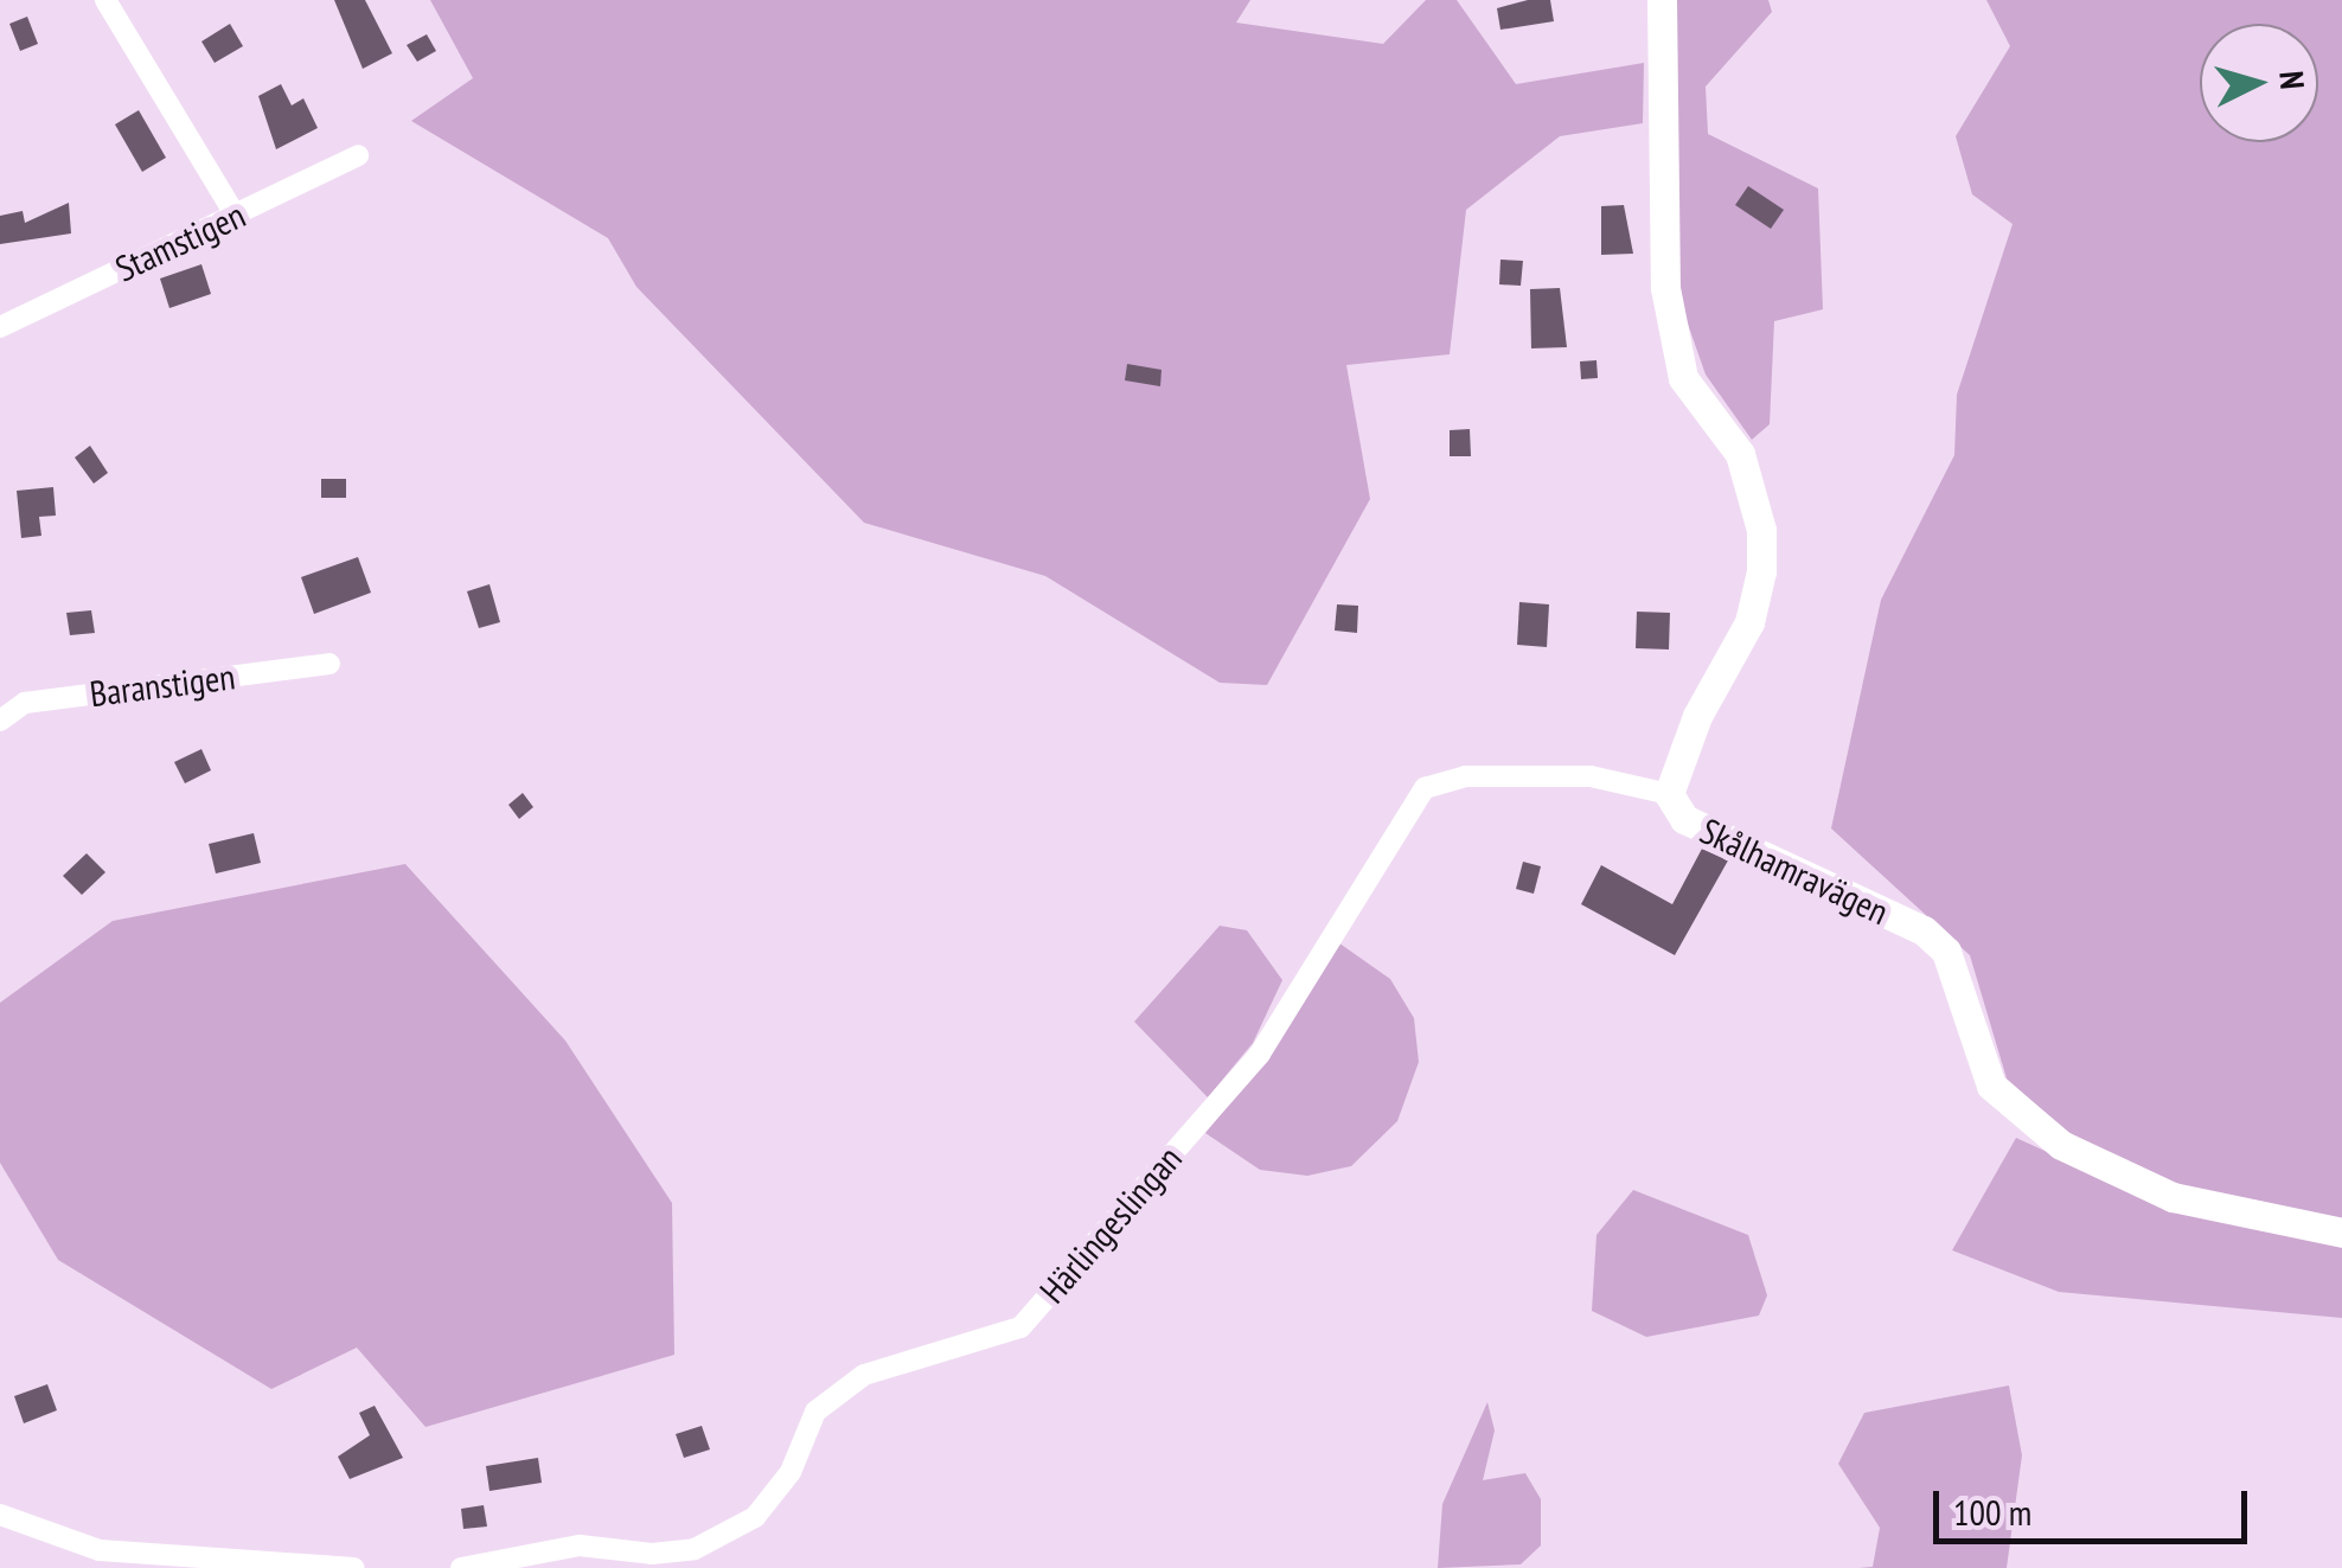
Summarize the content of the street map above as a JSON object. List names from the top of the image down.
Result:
{
  "streets": {
    "street": [
      "Stamstigen",
      "Baranstigen",
      "Skålhamravägen",
      "Härlingeslingan"
    ]
  },
  "crossings": [
    ["Skålhamravägen", "Härlingeslingan"]
  ],
  "scale_bar": "100 m",
  "north": "right"
}
